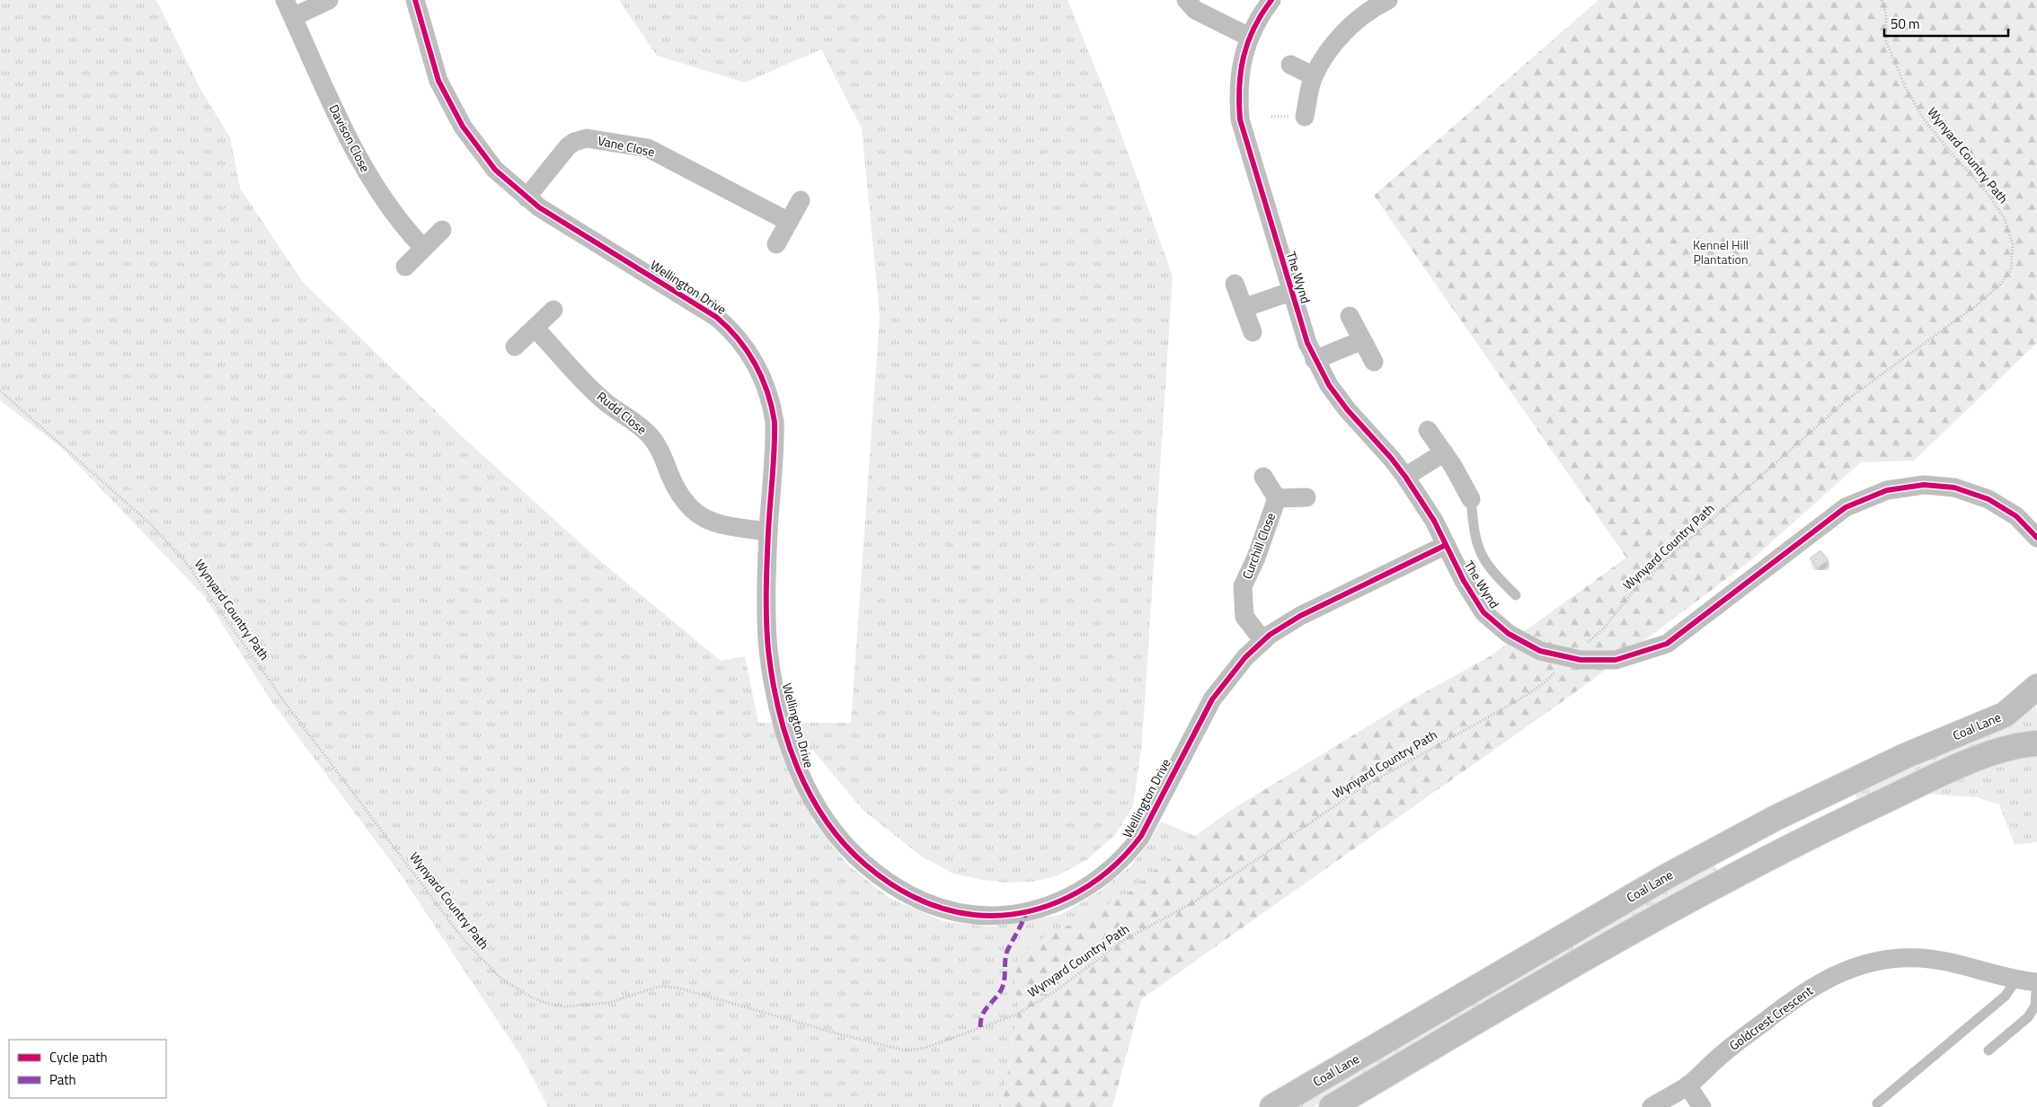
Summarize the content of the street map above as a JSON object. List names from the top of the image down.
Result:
{
  "streets": {
    "highway": ["Coal Lane"],
    "street": [
      "Davison Close",
      "Vane Close",
      "The Wynd",
      "Wellington Drive",
      "Rudd Close",
      "Curchill Close",
      "Goldcrest Crescent"
    ],
    "path": ["Wynyard Country Path"]
  },
  "crossings": [
    ["Vane Close", "Wellington Drive"],
    ["Wynyard Country Path", "The Wynd"],
    ["The Wynd", "Wellington Drive"],
    ["Wellington Drive", "Rudd Close"],
    ["Wellington Drive", "Curchill Close"]
  ],
  "parks": ["Kennel Hill Plantation"],
  "legend": ["Cycle path", "Path"],
  "scale_bar": "50 m"
}
